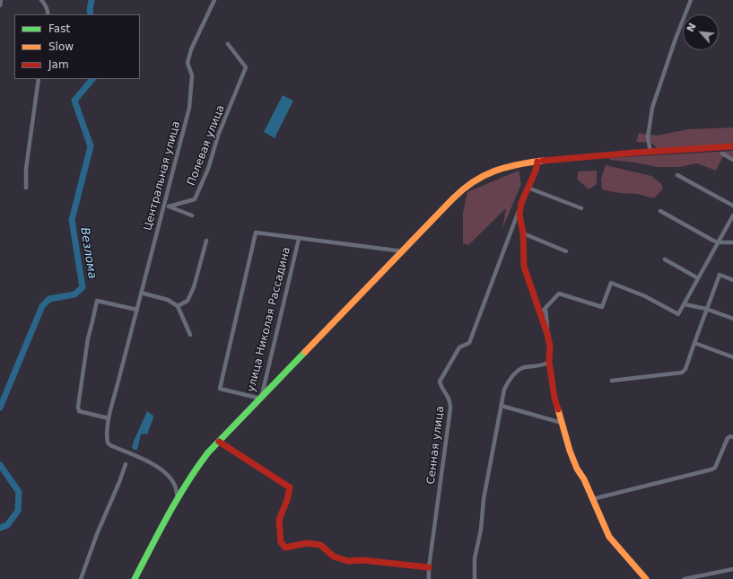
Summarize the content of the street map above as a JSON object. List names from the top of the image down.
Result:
{
  "streets": {
    "street": [
      "Полевая улица",
      "Центральная улица",
      "улица Николая Рассадина",
      "Сенная улица"
    ]
  },
  "water": ["Везлома"],
  "legend": ["Fast", "Slow", "Jam"],
  "north": "top left"
}
